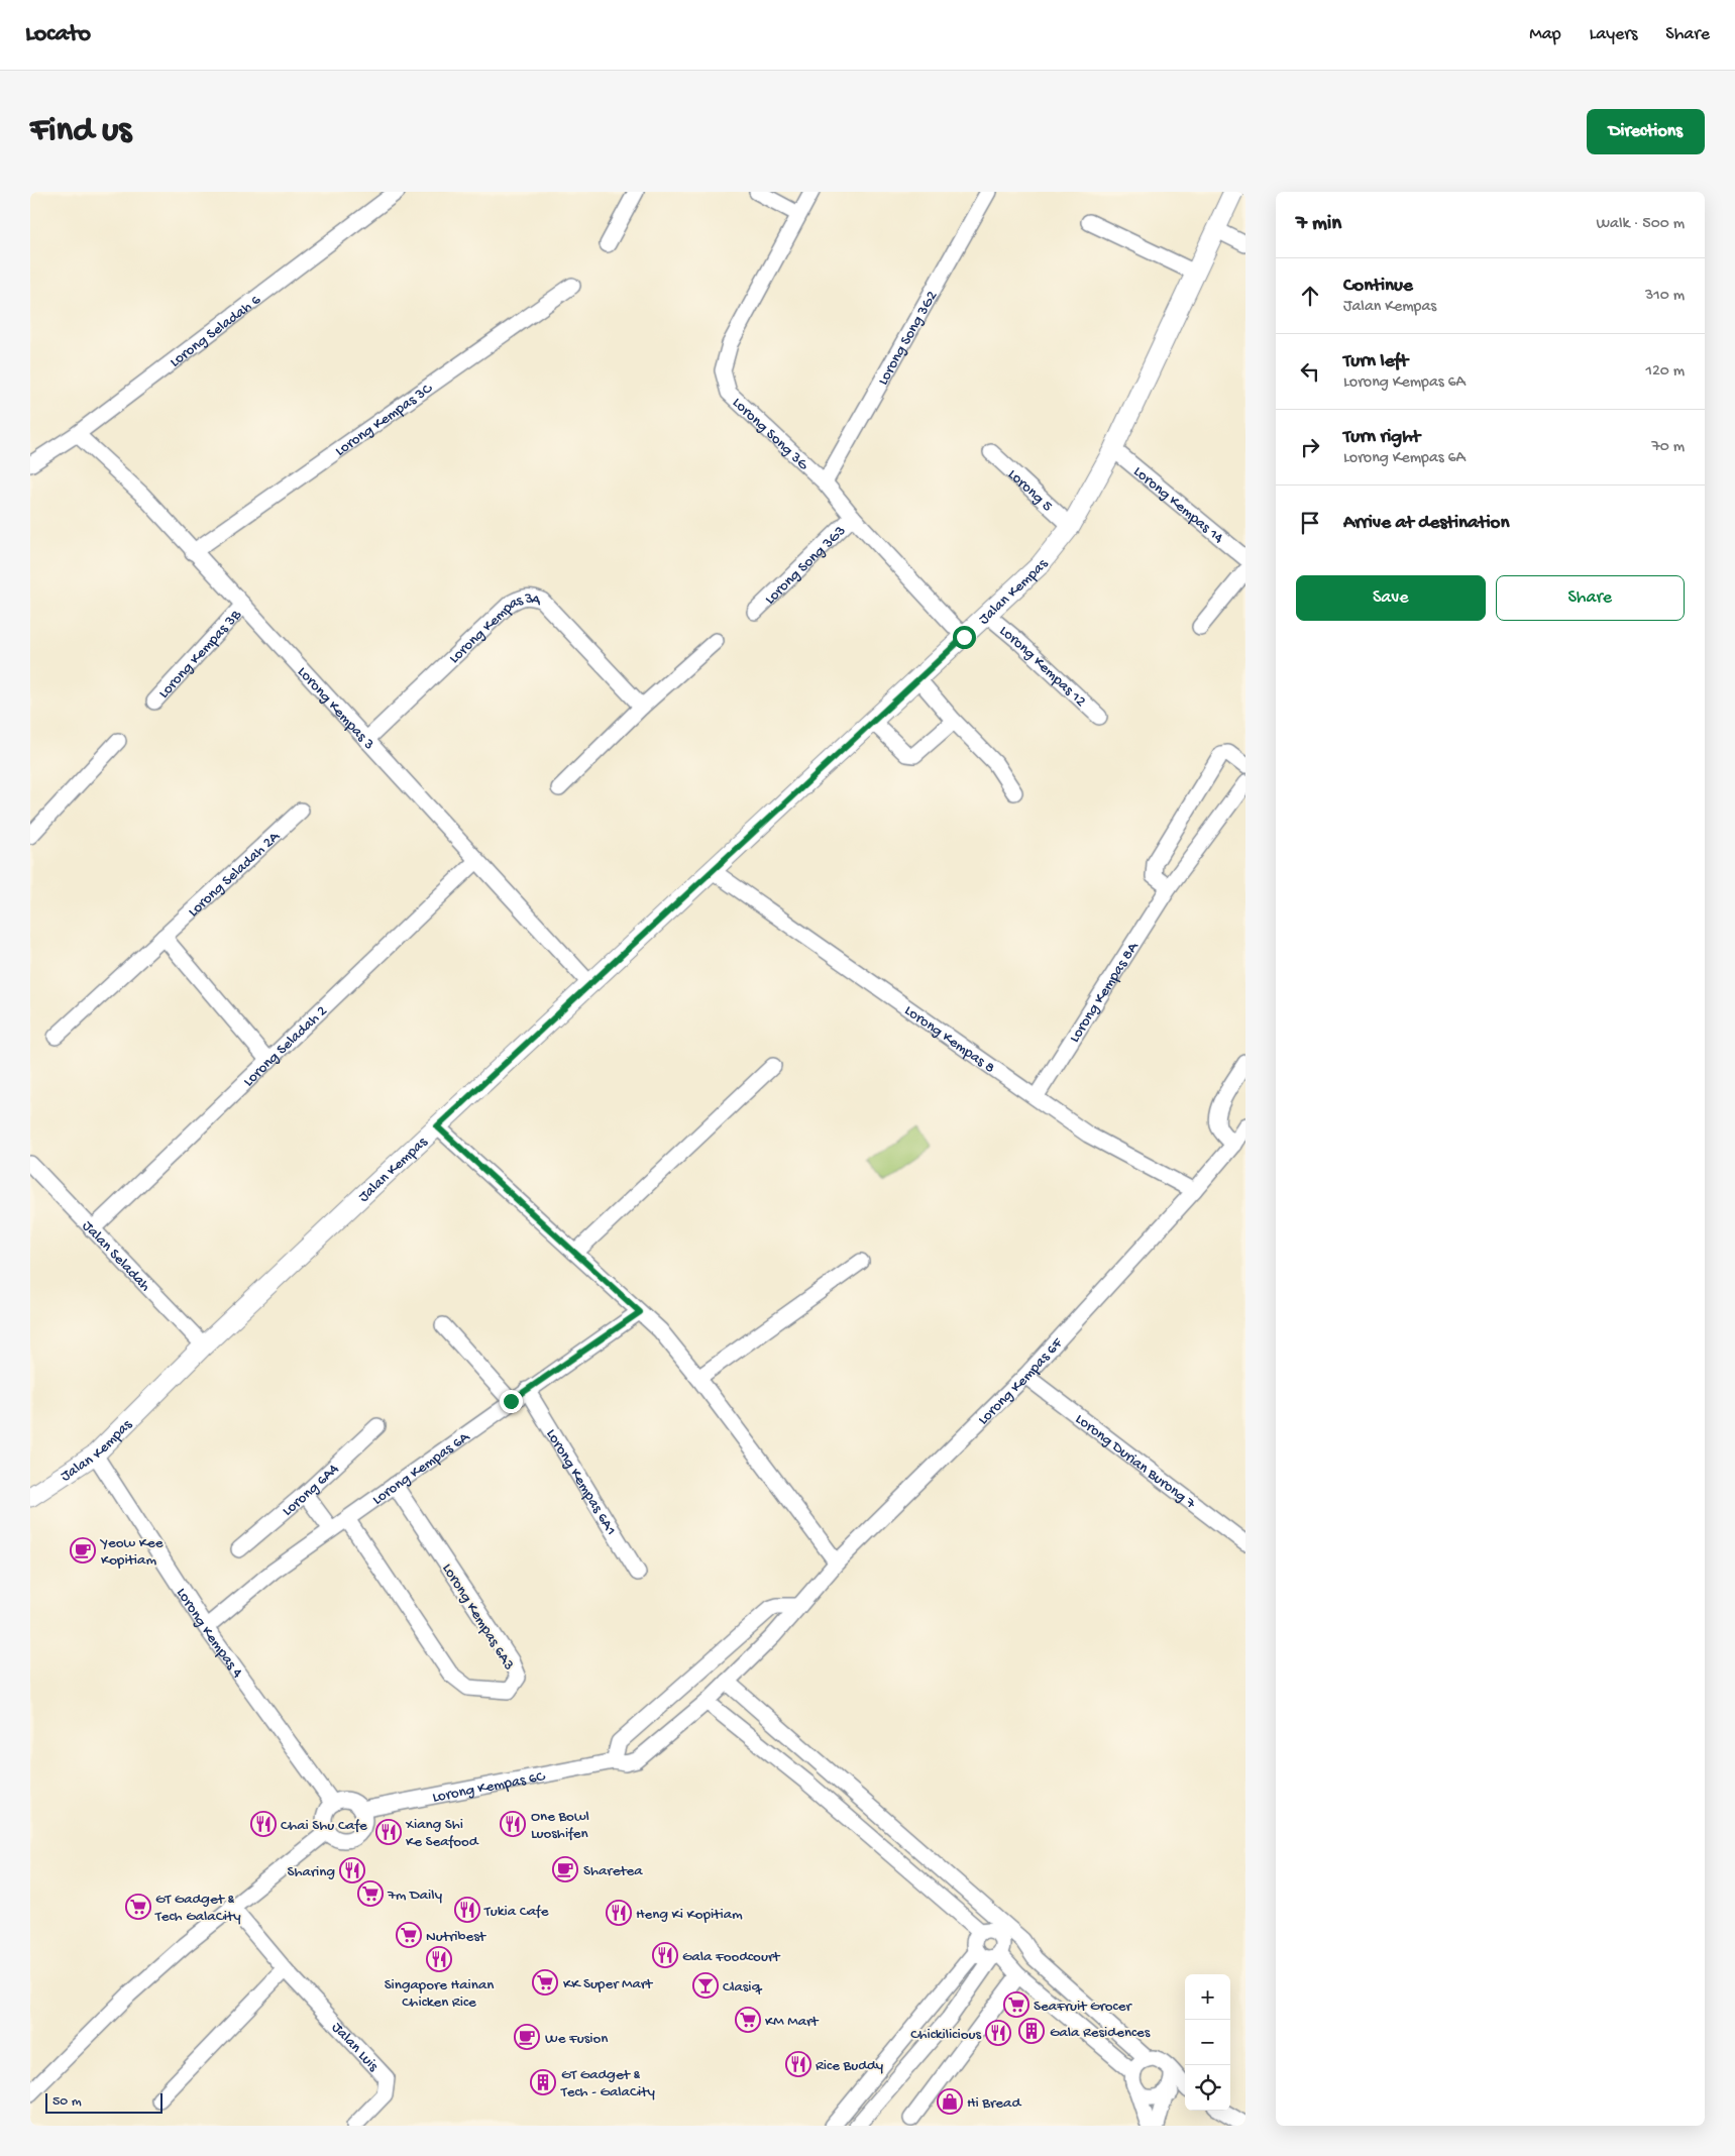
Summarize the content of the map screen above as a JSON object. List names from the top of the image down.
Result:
{
  "streets": {
    "street": [
      "Lorong Seladah 6",
      "Lorong Song 3G2",
      "Lorong Kempas 3C",
      "Lorong Song 3G",
      "Lorong 5",
      "Lorong Kempas 14",
      "Lorong Song 3G3",
      "Jalan Kempas",
      "Lorong Kempas 3A",
      "Lorong Kempas 3B",
      "Lorong Kempas 12",
      "Lorong Kempas 3",
      "Lorong Seladah 2A",
      "Lorong Kempas 8A",
      "Lorong Kempas 8",
      "Lorong Seladah 2",
      "Jalan Seladah",
      "Lorong Kempas 6F",
      "Lorong Durian Burong 7",
      "Lorong Kempas 6A",
      "Lorong Kempas 6A1",
      "Lorong 6A4",
      "Lorong Kempas 6A3",
      "Lorong Kempas 4",
      "Lorong Kempas 6C",
      "Jalan Luis"
    ]
  },
  "crossings": [
    ["Lorong Seladah 6", "Lorong Kempas 3"],
    ["Lorong Song 3G2", "Lorong Song 3G"],
    ["Lorong Kempas 3C", "Lorong Kempas 3"],
    ["Lorong Song 3G", "Lorong Song 3G3"],
    ["Lorong Song 3G", "Jalan Kempas"],
    ["Lorong 5", "Jalan Kempas"],
    ["Lorong Kempas 14", "Jalan Kempas"],
    ["Jalan Kempas", "Lorong Kempas 12"],
    ["Jalan Kempas", "Lorong Kempas 3"],
    ["Jalan Kempas", "Lorong Kempas 8"],
    ["Jalan Kempas", "Jalan Seladah"],
    ["Jalan Kempas", "Lorong Kempas 4"],
    ["Lorong Kempas 3A", "Lorong Kempas 3"],
    ["Lorong Kempas 3B", "Lorong Kempas 3"],
    ["Lorong Kempas 3", "Lorong Seladah 2"],
    ["Lorong Kempas 8A", "Lorong Kempas 8"],
    ["Lorong Kempas 8", "Lorong Kempas 6F"],
    ["Lorong Seladah 2", "Jalan Seladah"],
    ["Lorong Kempas 6F", "Lorong Durian Burong 7"],
    ["Lorong Kempas 6F", "Lorong Kempas 6C"],
    ["Lorong Kempas 6A", "Lorong Kempas 6A1"],
    ["Lorong Kempas 6A", "Lorong Kempas 6A3"],
    ["Lorong Kempas 6A", "Lorong Kempas 4"],
    ["Lorong Kempas 4", "Lorong Kempas 6C"]
  ],
  "places": {
    "cafe": ["Yeow Kee Kopitiam", "Sharetea", "We Fusion"],
    "restaurant": [
      "Chai Shu Cafe",
      "One Bowl Luoshifen",
      "Xiang Shi Ke Seafood",
      "Sharing",
      "Tukia Cafe",
      "Heng Ki Kopitiam",
      "Gala Foodcourt",
      "Singapore Hainan Chicken Rice",
      "Chickilicious",
      "Rice Buddy"
    ],
    "supermarket": [
      "7m Daily",
      "GT Gadget & Tech GalaCity",
      "Nutribest",
      "KK Super Mart",
      "SeaFruit Grocer",
      "KM Mart"
    ],
    "bar": ["Clasiq"],
    "building": ["Gala Residences", "GT Gadget & Tech - GalaCity"],
    "shop": ["Hi Bread"]
  },
  "scale_bar": "50 m",
  "page": {
    "header": "Locato",
    "nav": ["Map", "Layers", "Share"],
    "buttons": [
      "Directions",
      ["Save", "Share"]
    ],
    "title": "Find us",
    "heading": ["7 min", "Walk · 500 m"],
    "list": [
      ["Continue", "Jalan Kempas", "310 m"],
      ["Turn left", "Lorong Kempas 6A", "120 m"],
      ["Turn right", "Lorong Kempas 6A", "70 m"],
      "Arrive at destination"
    ],
    "map_buttons": ["+", "−"],
    "scale": "50 m"
  }
}
